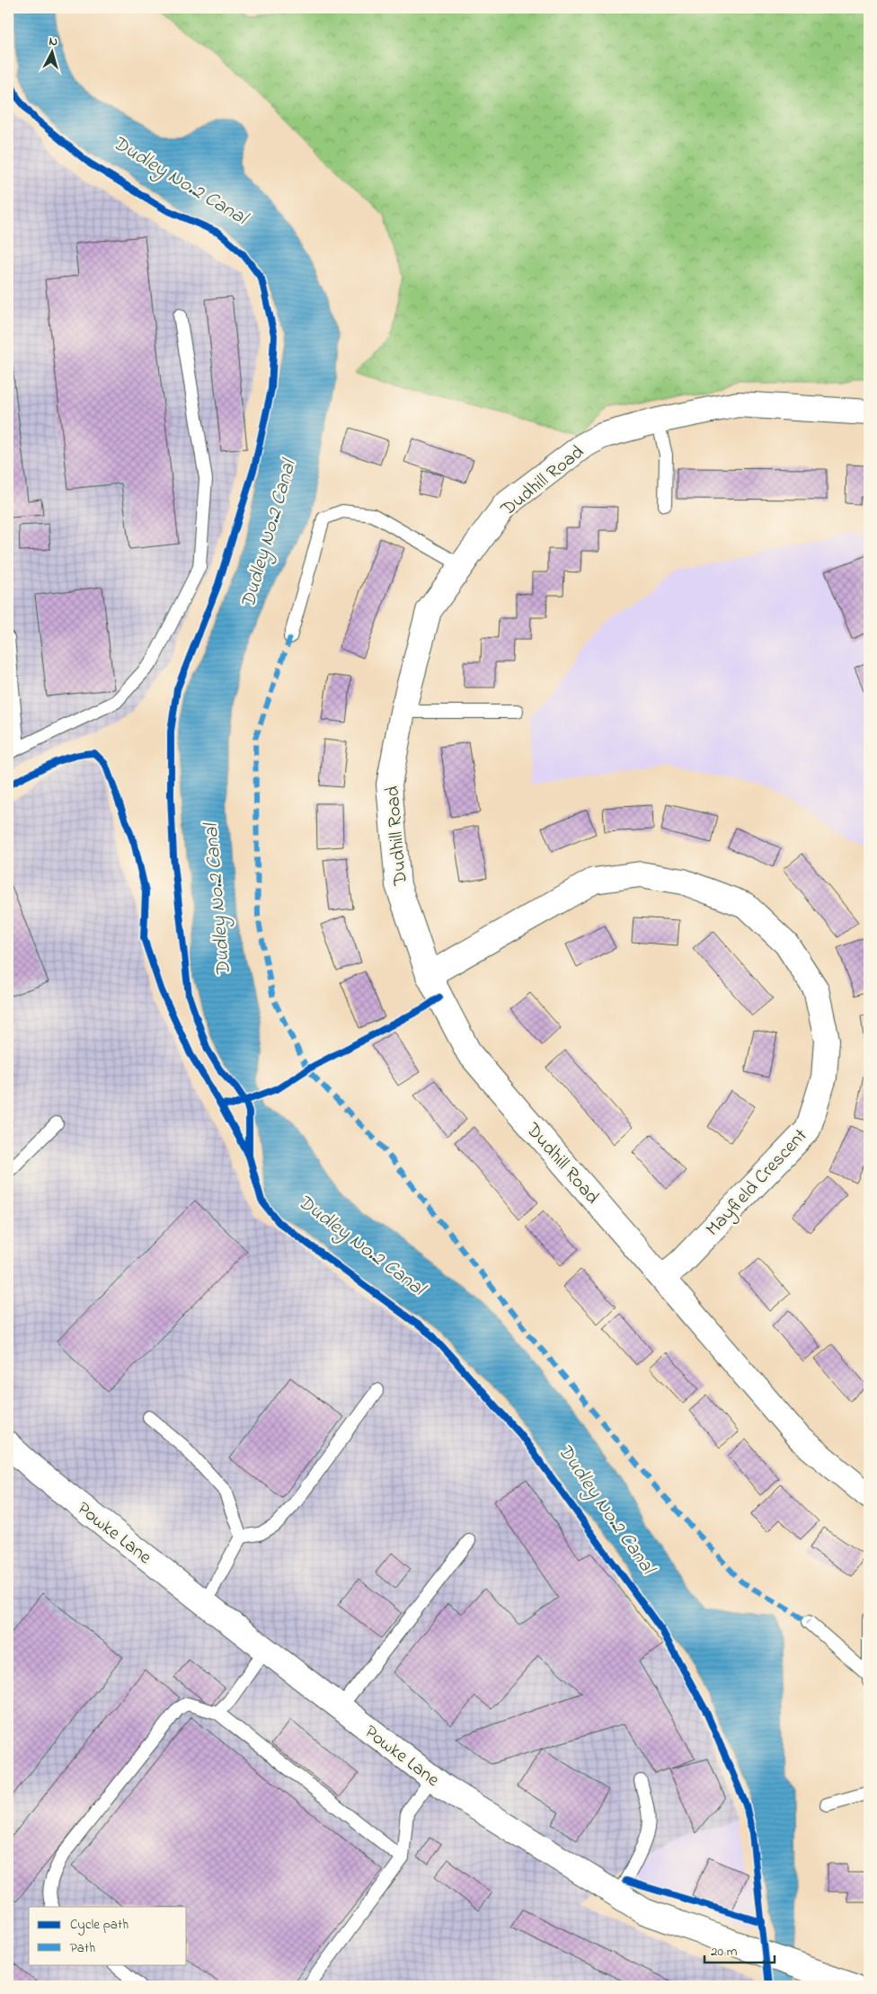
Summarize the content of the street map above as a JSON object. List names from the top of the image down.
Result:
{
  "streets": {
    "street": ["Dudhill Road", "Mayfield Crescent", "Powke Lane"]
  },
  "crossings": [
    ["Dudhill Road", "Mayfield Crescent"]
  ],
  "water": ["Dudley No.2 Canal"],
  "legend": ["Cycle path", "Path"],
  "scale_bar": "20 m",
  "north": "top"
}
